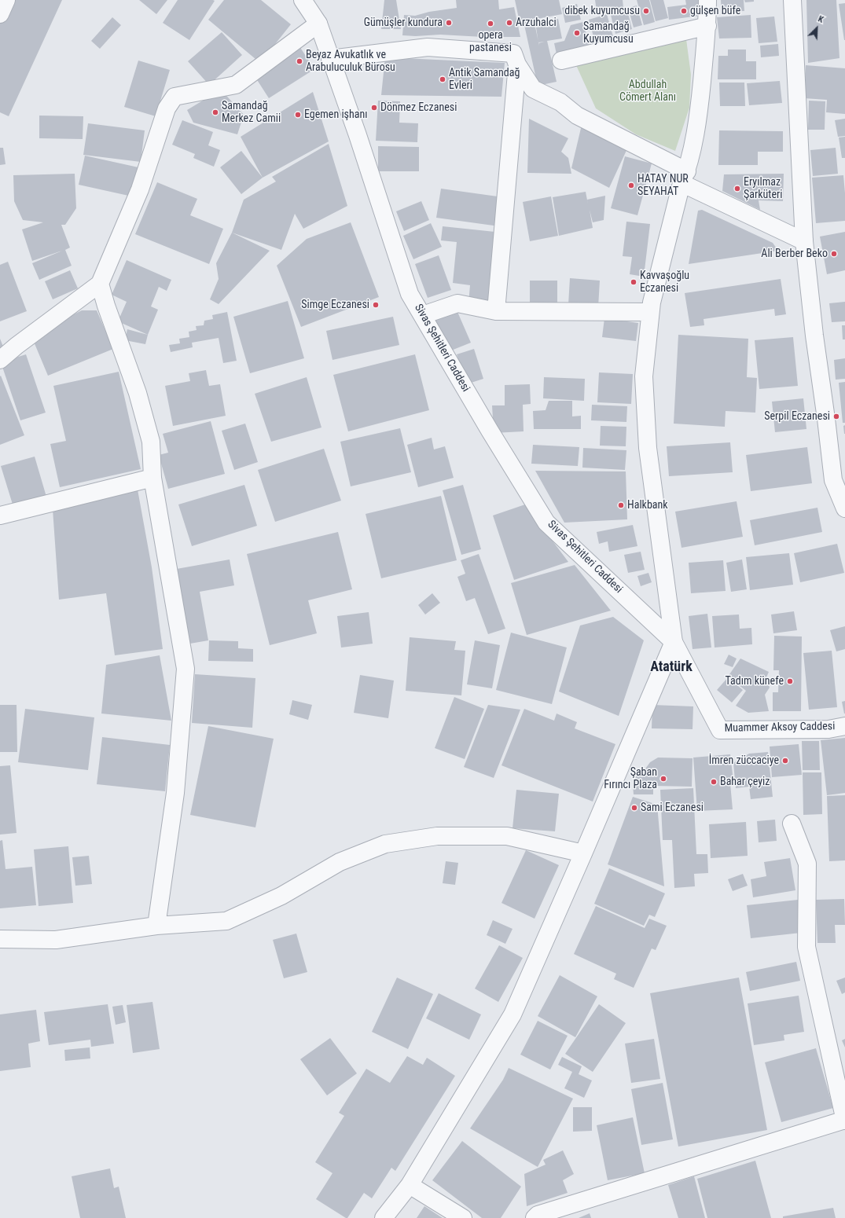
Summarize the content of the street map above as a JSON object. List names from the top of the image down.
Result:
{
  "streets": {
    "street": ["Sivas Şehitleri Caddesi", "Muammer Aksoy Caddesi"]
  },
  "crossings": [
    ["Sivas Şehitleri Caddesi", "Muammer Aksoy Caddesi"]
  ],
  "districts": ["Atatürk"],
  "parks": ["Abdullah Cömert Alanı"],
  "places": [
    "dibek kuyumcusu",
    "gülşen büfe",
    "Gümüşler kundura",
    "Arzuhalci",
    "opera pastanesi",
    "Samandağ Kuyumcusu",
    "Beyaz Avukatlık ve Arabuluculuk Bürosu",
    "Antik Samandağ Evleri",
    "Dönmez Eczanesi",
    "Samandağ Merkez Camii",
    "Egemen işhanı",
    "HATAY NUR SEYAHAT",
    "Eryılmaz Şarküteri",
    "Ali Berber Beko",
    "Kavvaşoğlu Eczanesi",
    "Simge Eczanesi",
    "Serpil Eczanesi",
    "Halkbank",
    "Tadım künefe",
    "İmren züccaciye",
    "Şaban Fırıncı Plaza",
    "Bahar çeyiz",
    "Sami Eczanesi"
  ],
  "north": "top right"
}
